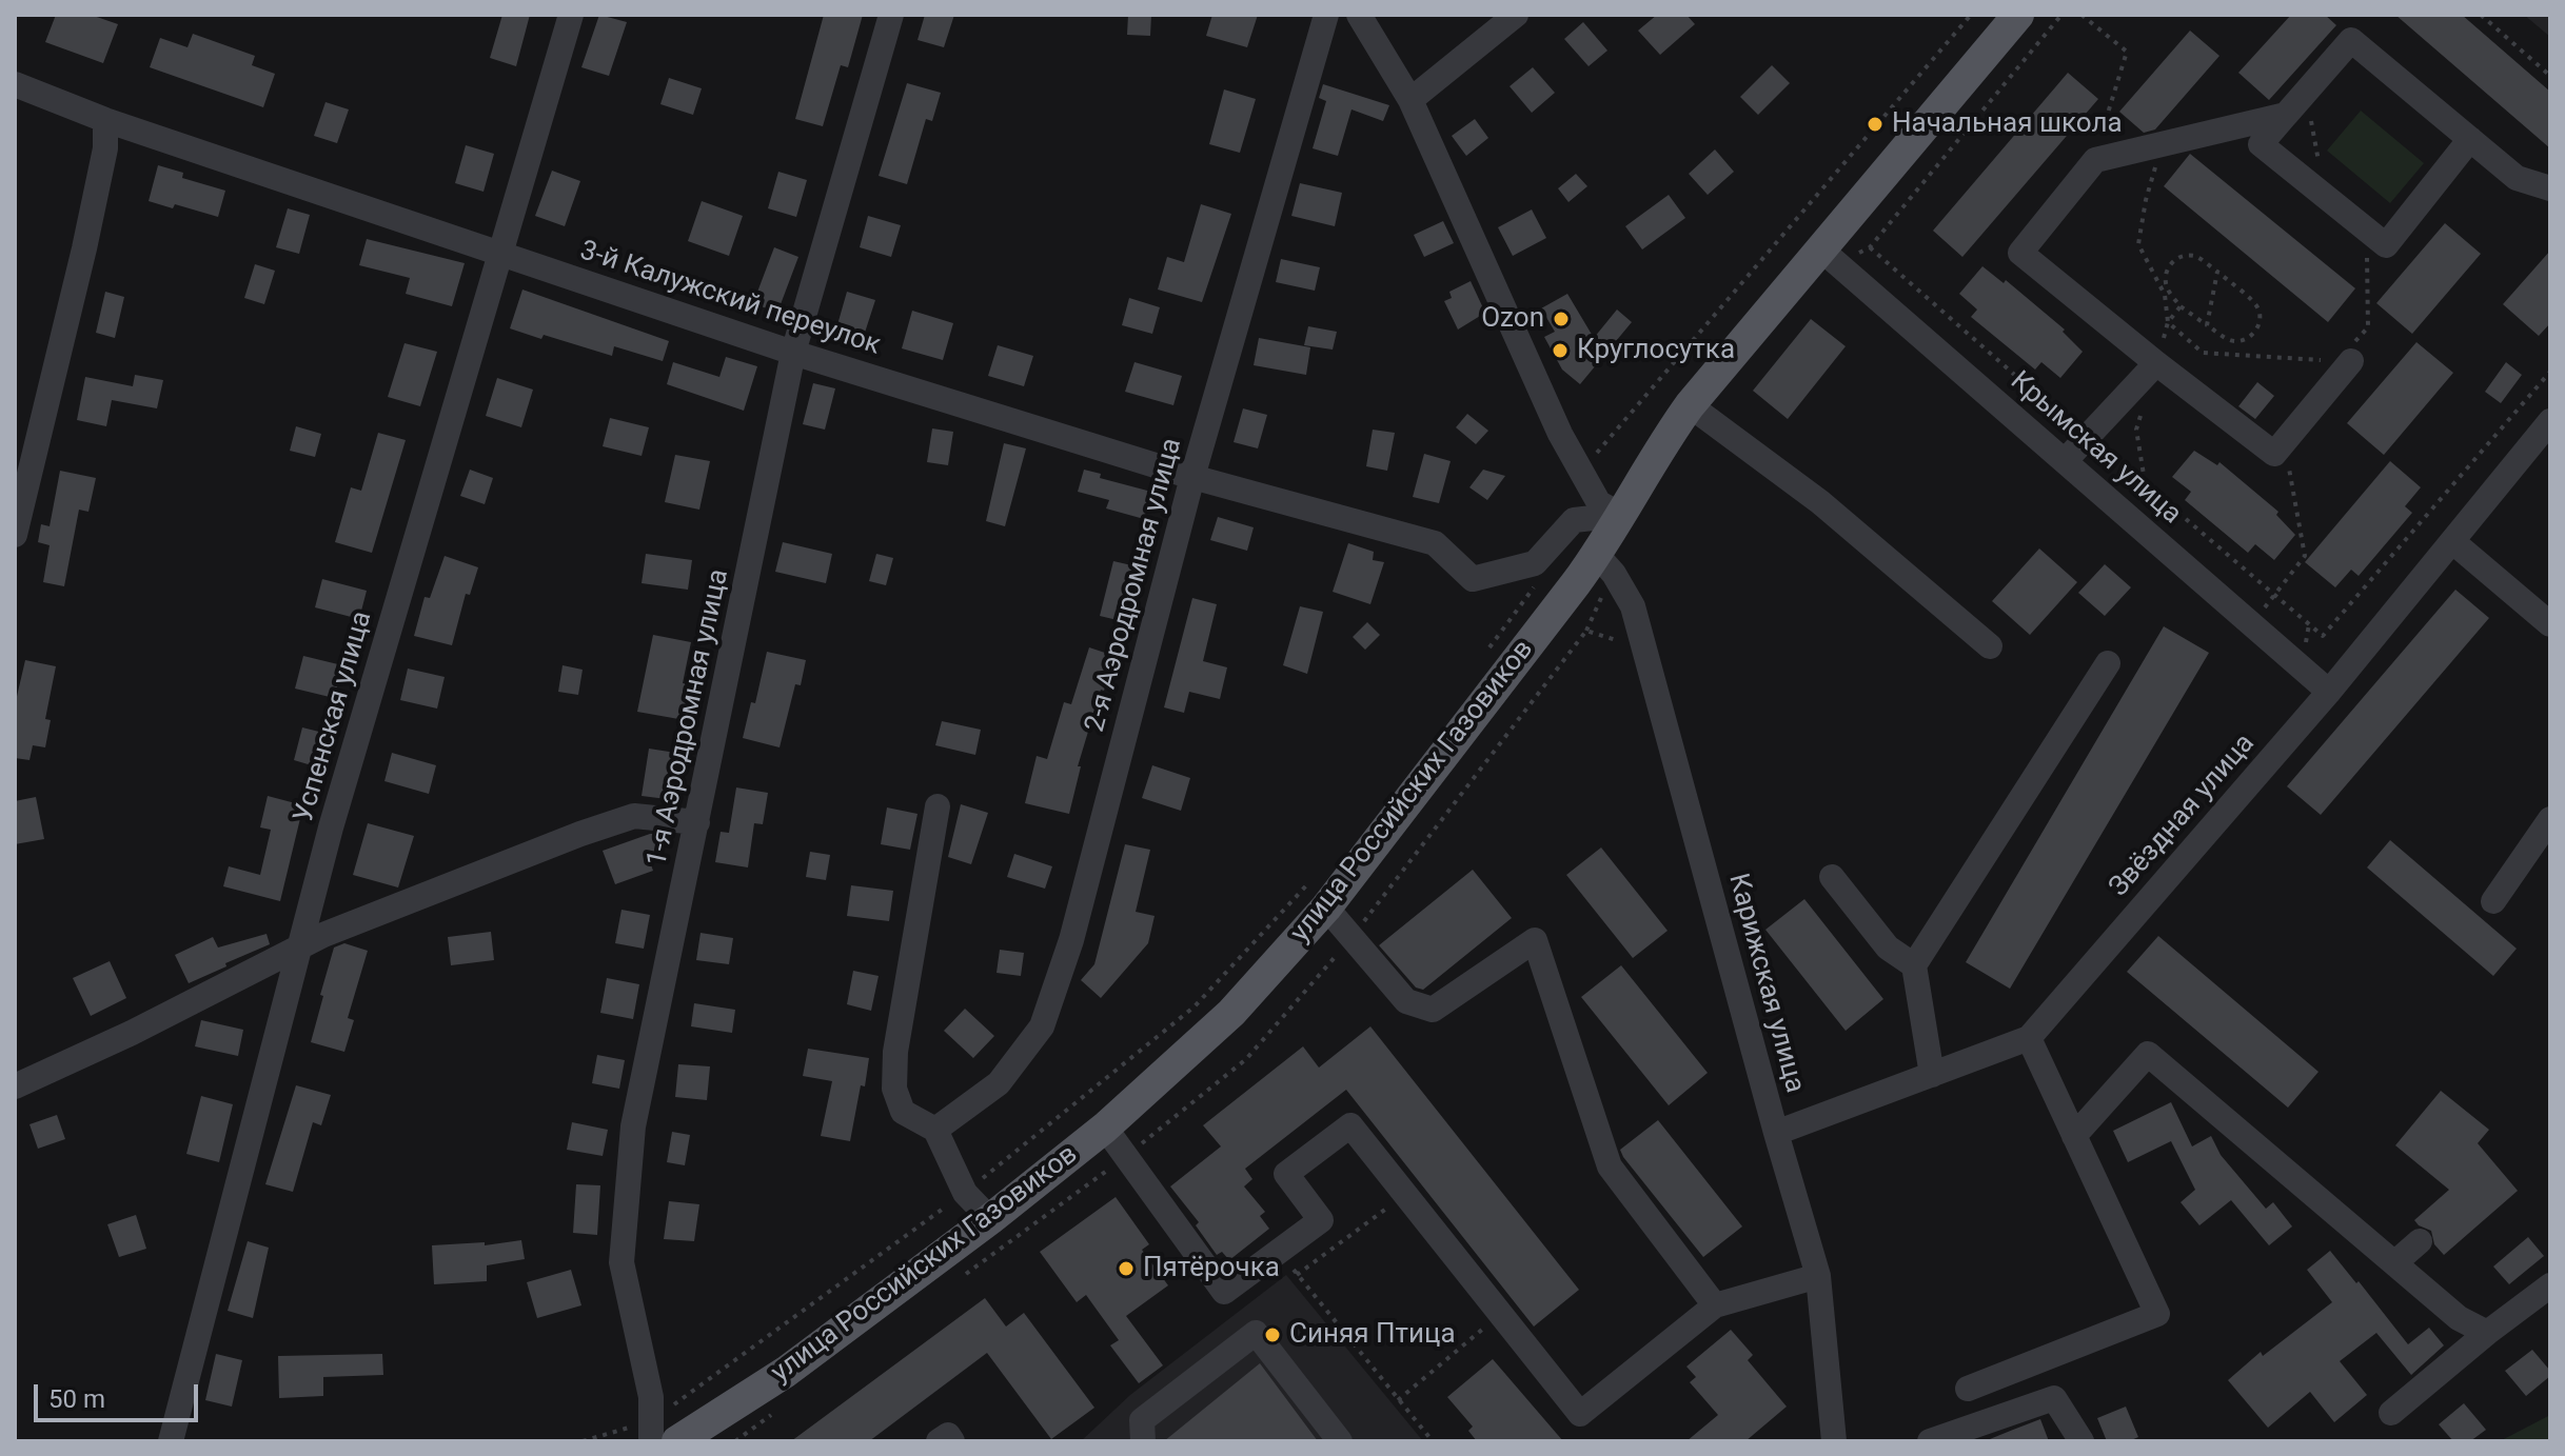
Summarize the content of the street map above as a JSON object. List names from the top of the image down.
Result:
{
  "streets": {
    "main road": ["улица Российских Газовиков"],
    "street": [
      "3-й Калужский переулок",
      "Крымская улица",
      "2-я Аэродромная улица",
      "Успенская улица",
      "1-я Аэродромная улица",
      "Звёздная улица",
      "Карижская улица"
    ]
  },
  "crossings": [
    ["3-й Калужский переулок", "2-я Аэродромная улица"],
    ["3-й Калужский переулок", "Успенская улица"],
    ["3-й Калужский переулок", "1-я Аэродромная улица"],
    ["3-й Калужский переулок", "улица Российских Газовиков"],
    ["Крымская улица", "улица Российских Газовиков"],
    ["Крымская улица", "Звёздная улица"],
    ["улица Российских Газовиков", "Карижская улица"],
    ["Звёздная улица", "Карижская улица"]
  ],
  "places": [
    "Начальная школа",
    "Ozon",
    "Круглосутка",
    "Пятёрочка",
    "Синяя Птица"
  ],
  "scale_bar": "50 m"
}
